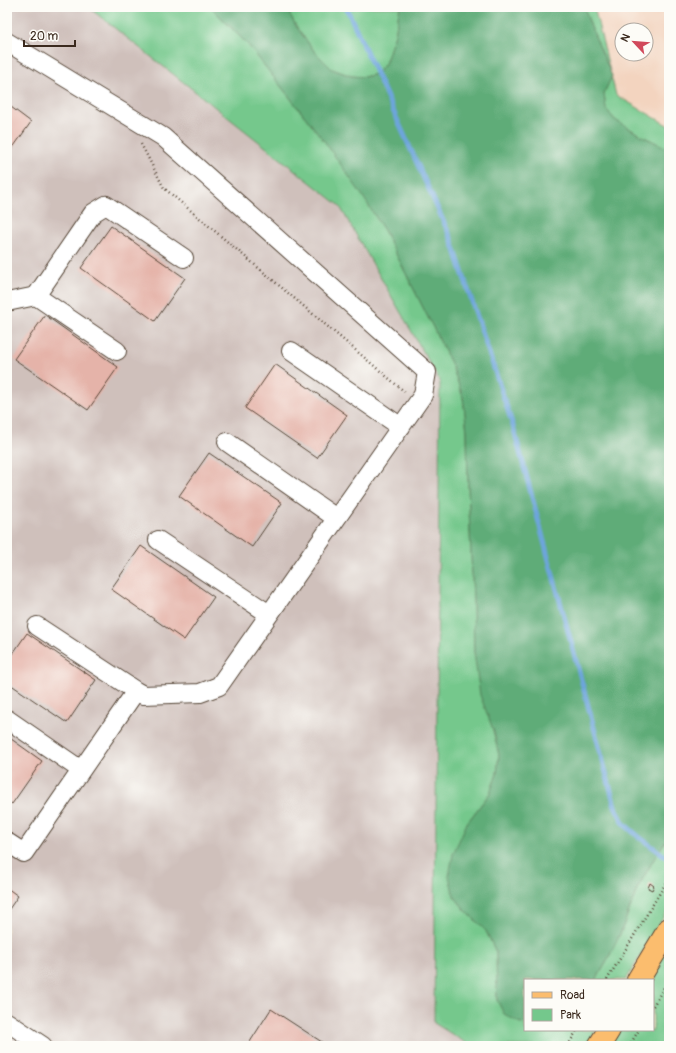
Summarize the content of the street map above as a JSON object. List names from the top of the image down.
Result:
{
  "legend": ["Road", "Park"],
  "scale_bar": "20 m",
  "north": "top left"
}
